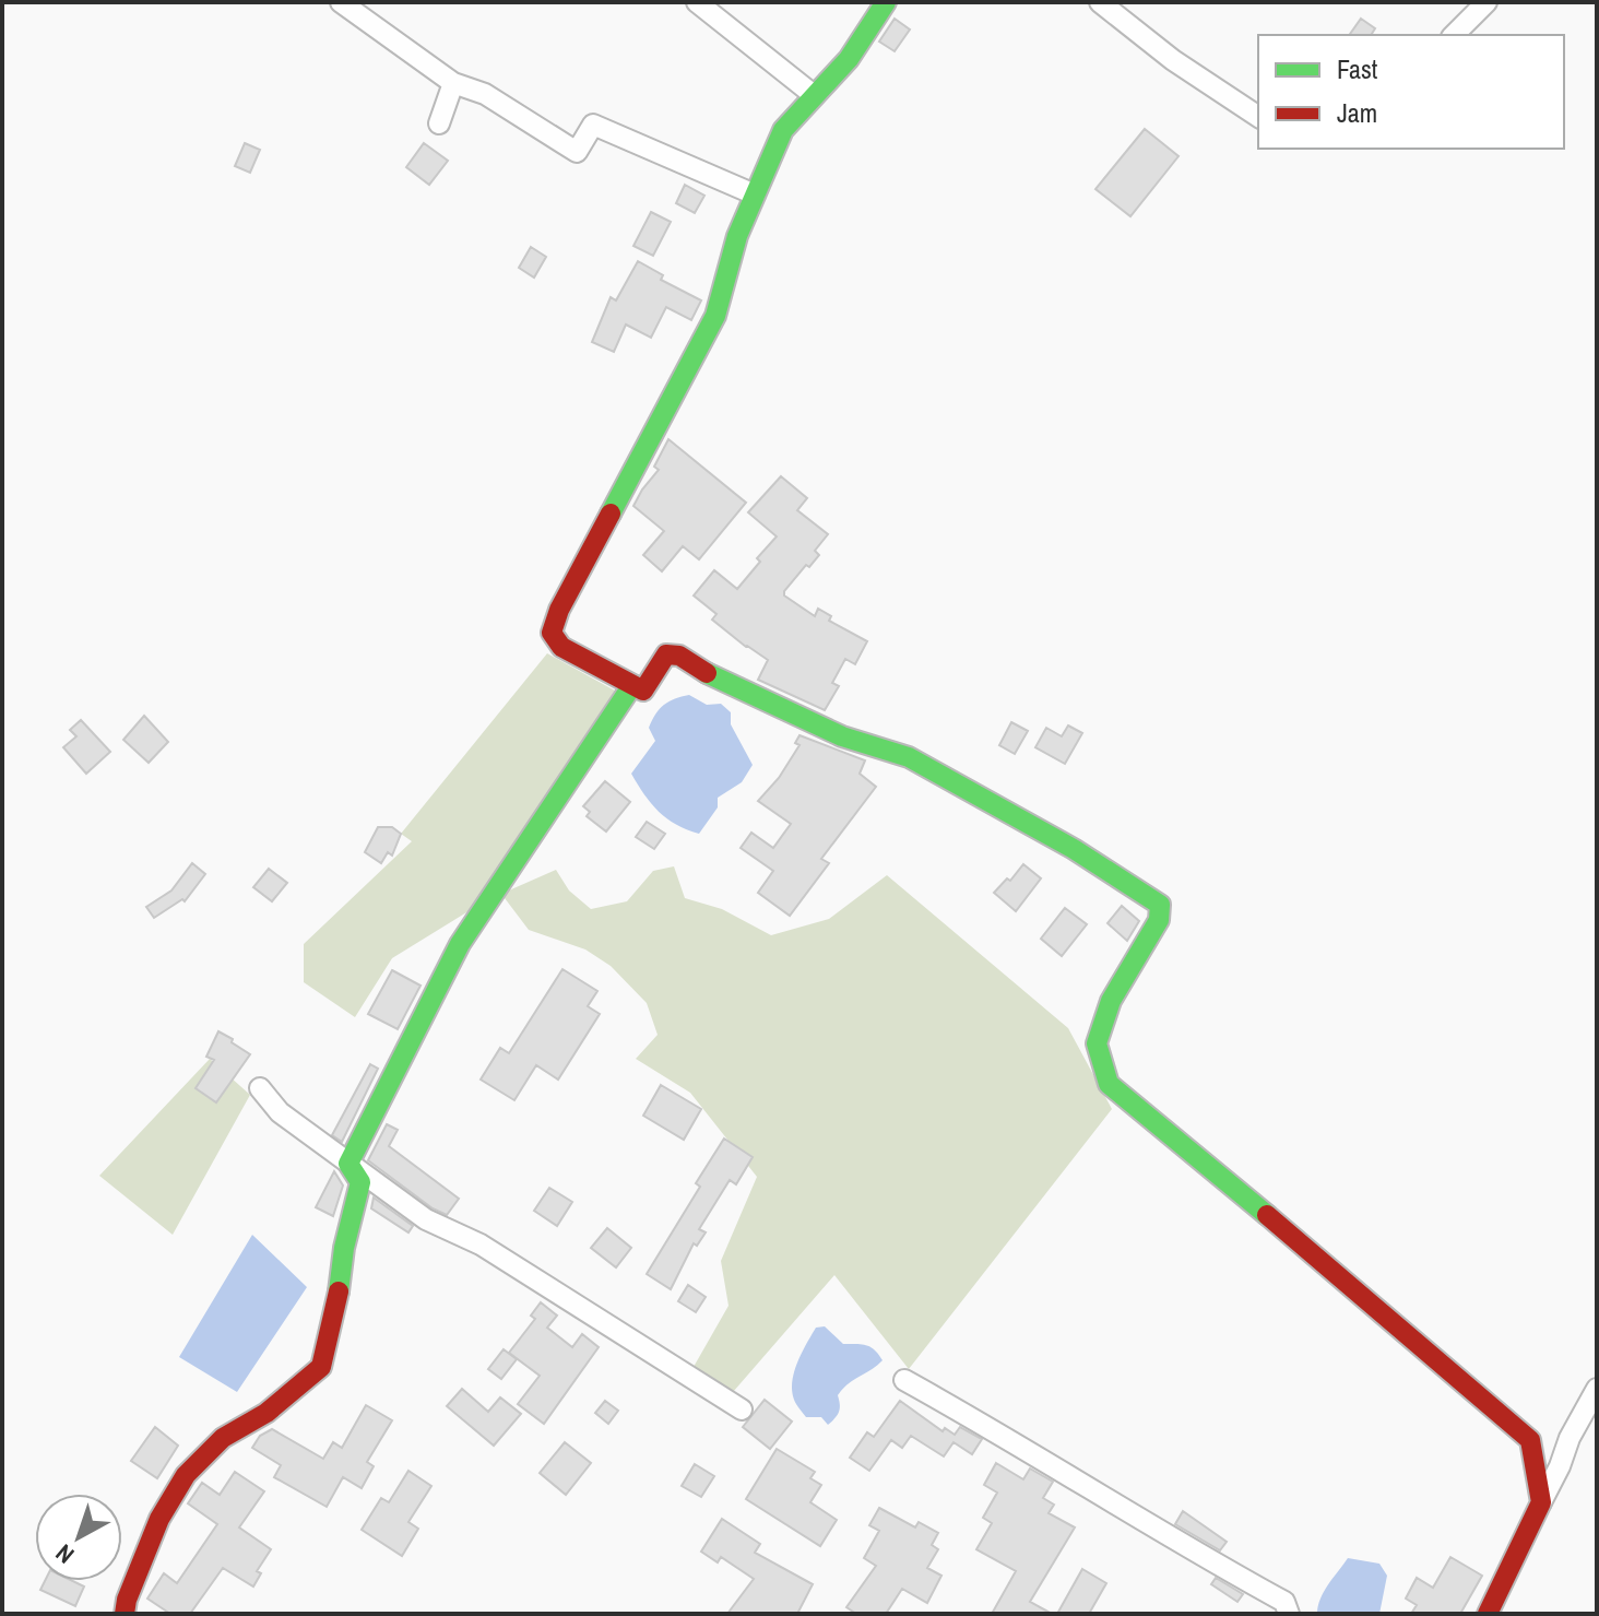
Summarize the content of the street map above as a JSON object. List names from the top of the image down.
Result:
{
  "legend": ["Fast", "Jam"],
  "north": "bottom left"
}
